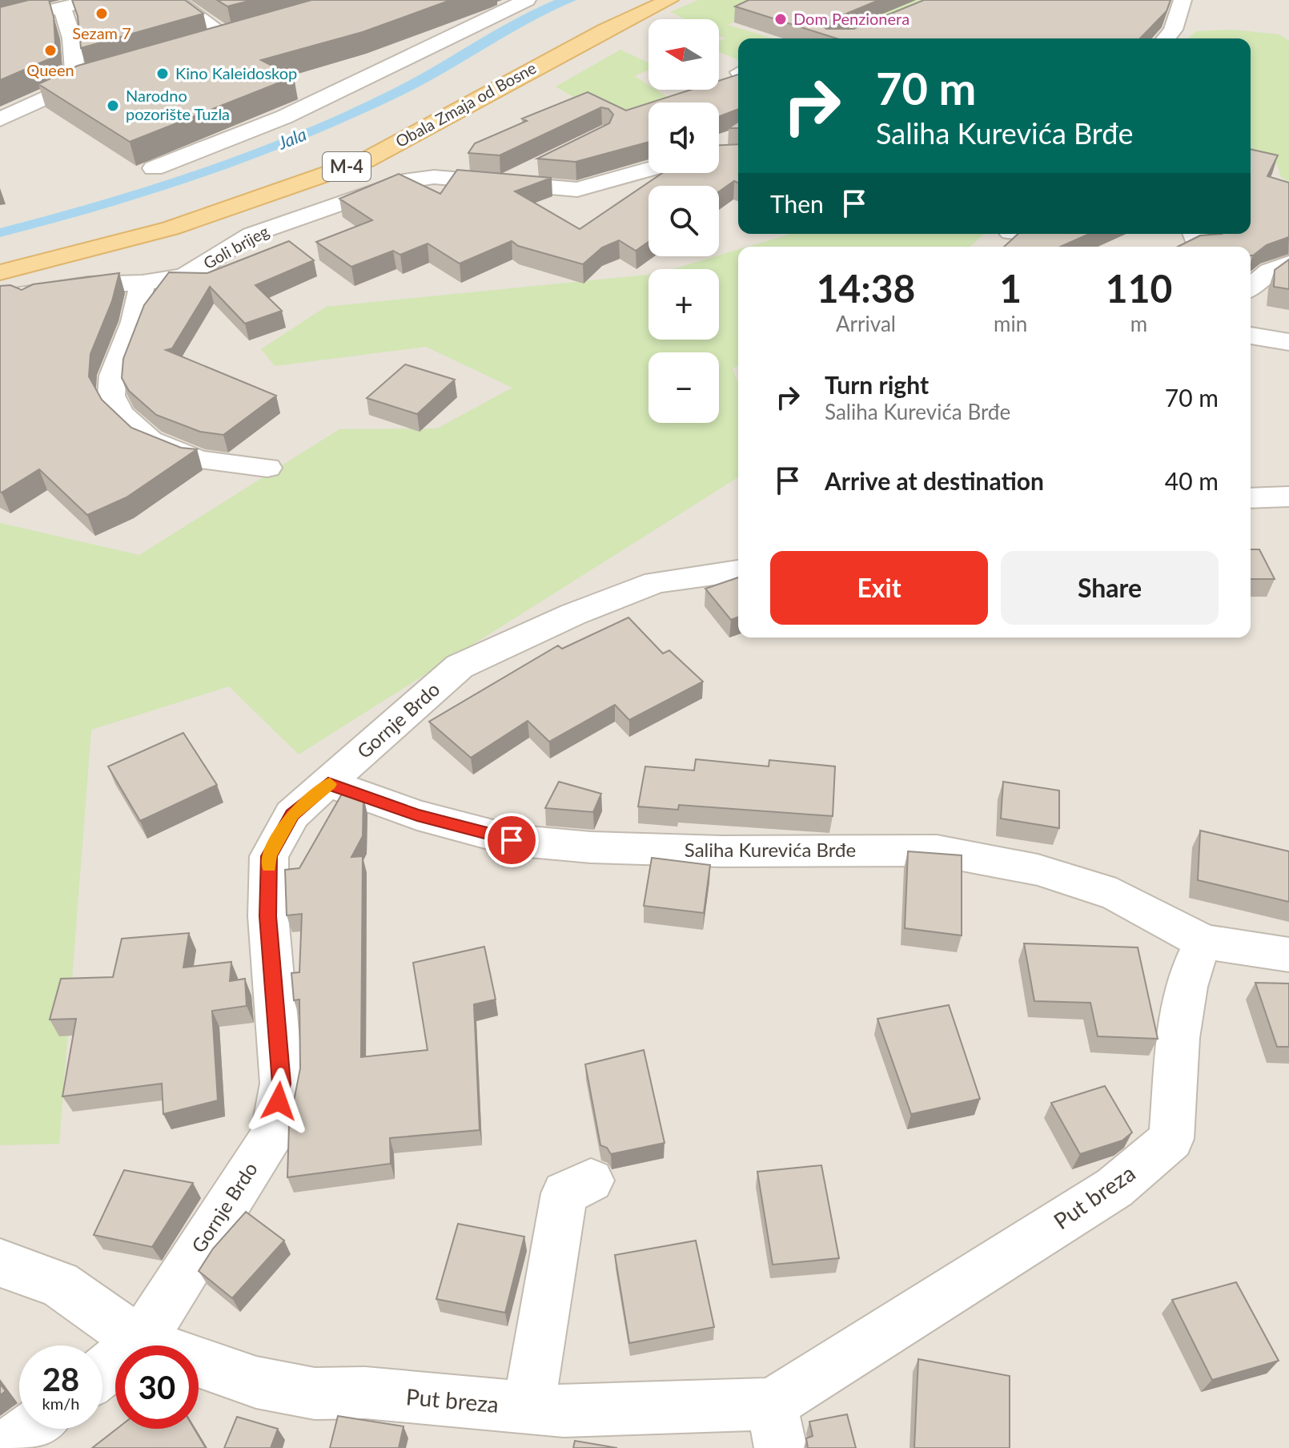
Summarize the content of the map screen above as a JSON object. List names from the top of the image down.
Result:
{
  "streets": {
    "main road": ["Obala Zmaja od Bosne", "M-4"],
    "street": [
      "Goli brijeg",
      "Gornje Brdo",
      "Saliha Kurevića Brđe",
      "Put breza"
    ]
  },
  "crossings": [
    ["Gornje Brdo", "Saliha Kurevića Brđe"],
    ["Gornje Brdo", "Put breza"],
    ["Saliha Kurevića Brđe", "Put breza"]
  ],
  "water": ["Jala"],
  "places": [
    "Sezam 7",
    "Dom Penzionera",
    "Queen",
    "Kino Kaleidoskop",
    "Narodno pozorište Tuzla"
  ],
  "north": "left",
  "page": {
    "map_buttons": ["+", "−"],
    "turn": ["70 m", "Saliha Kurevića Brđe"],
    "then": "Then",
    "eta": [
      "14:38",
      "Arrival",
      "1",
      "min",
      "110",
      "m"
    ],
    "list": [
      {
        "name": "Turn right",
        "note": "Saliha Kurevića Brđe",
        "value": "70 m"
      },
      {
        "name": "Arrive at destination",
        "value": "40 m"
      }
    ],
    "buttons": ["Exit", "Share"],
    "speed": "28 km/h",
    "limit": "30"
  }
}
